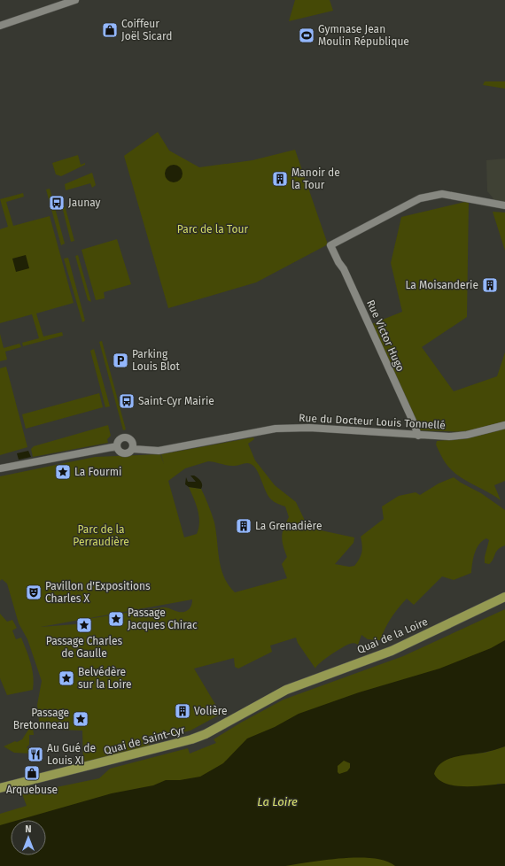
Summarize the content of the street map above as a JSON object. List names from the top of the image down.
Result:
{
  "streets": {
    "main road": ["Quai de la Loire", "Quai de Saint-Cyr"],
    "street": ["Rue Victor Hugo", "Rue du Docteur Louis Tonnellé"]
  },
  "crossings": [
    ["Rue Victor Hugo", "Rue du Docteur Louis Tonnellé"],
    ["Quai de la Loire", "Quai de Saint-Cyr"]
  ],
  "water": ["La Loire"],
  "parks": ["Parc de la Tour", "Parc de la Perraudière"],
  "places": {
    "shop": ["Coiffeur Joël Sicard", "Arquebuse"],
    "sports": ["Gymnase Jean Moulin République"],
    "building": [
      "Manoir de la Tour",
      "La Moisanderie",
      "La Grenadière",
      "Volière"
    ],
    "bus stop": ["Jaunay", "Saint-Cyr Mairie"],
    "parking": ["Parking Louis Blot"],
    "place": [
      "La Fourmi",
      "Passage Jacques Chirac",
      "Passage Charles de Gaulle",
      "Belvédère sur la Loire",
      "Passage Bretonneau"
    ],
    "theatre": ["Pavillon d'Expositions Charles X"],
    "restaurant": ["Au Gué de Louis XI"]
  },
  "north": "top"
}
